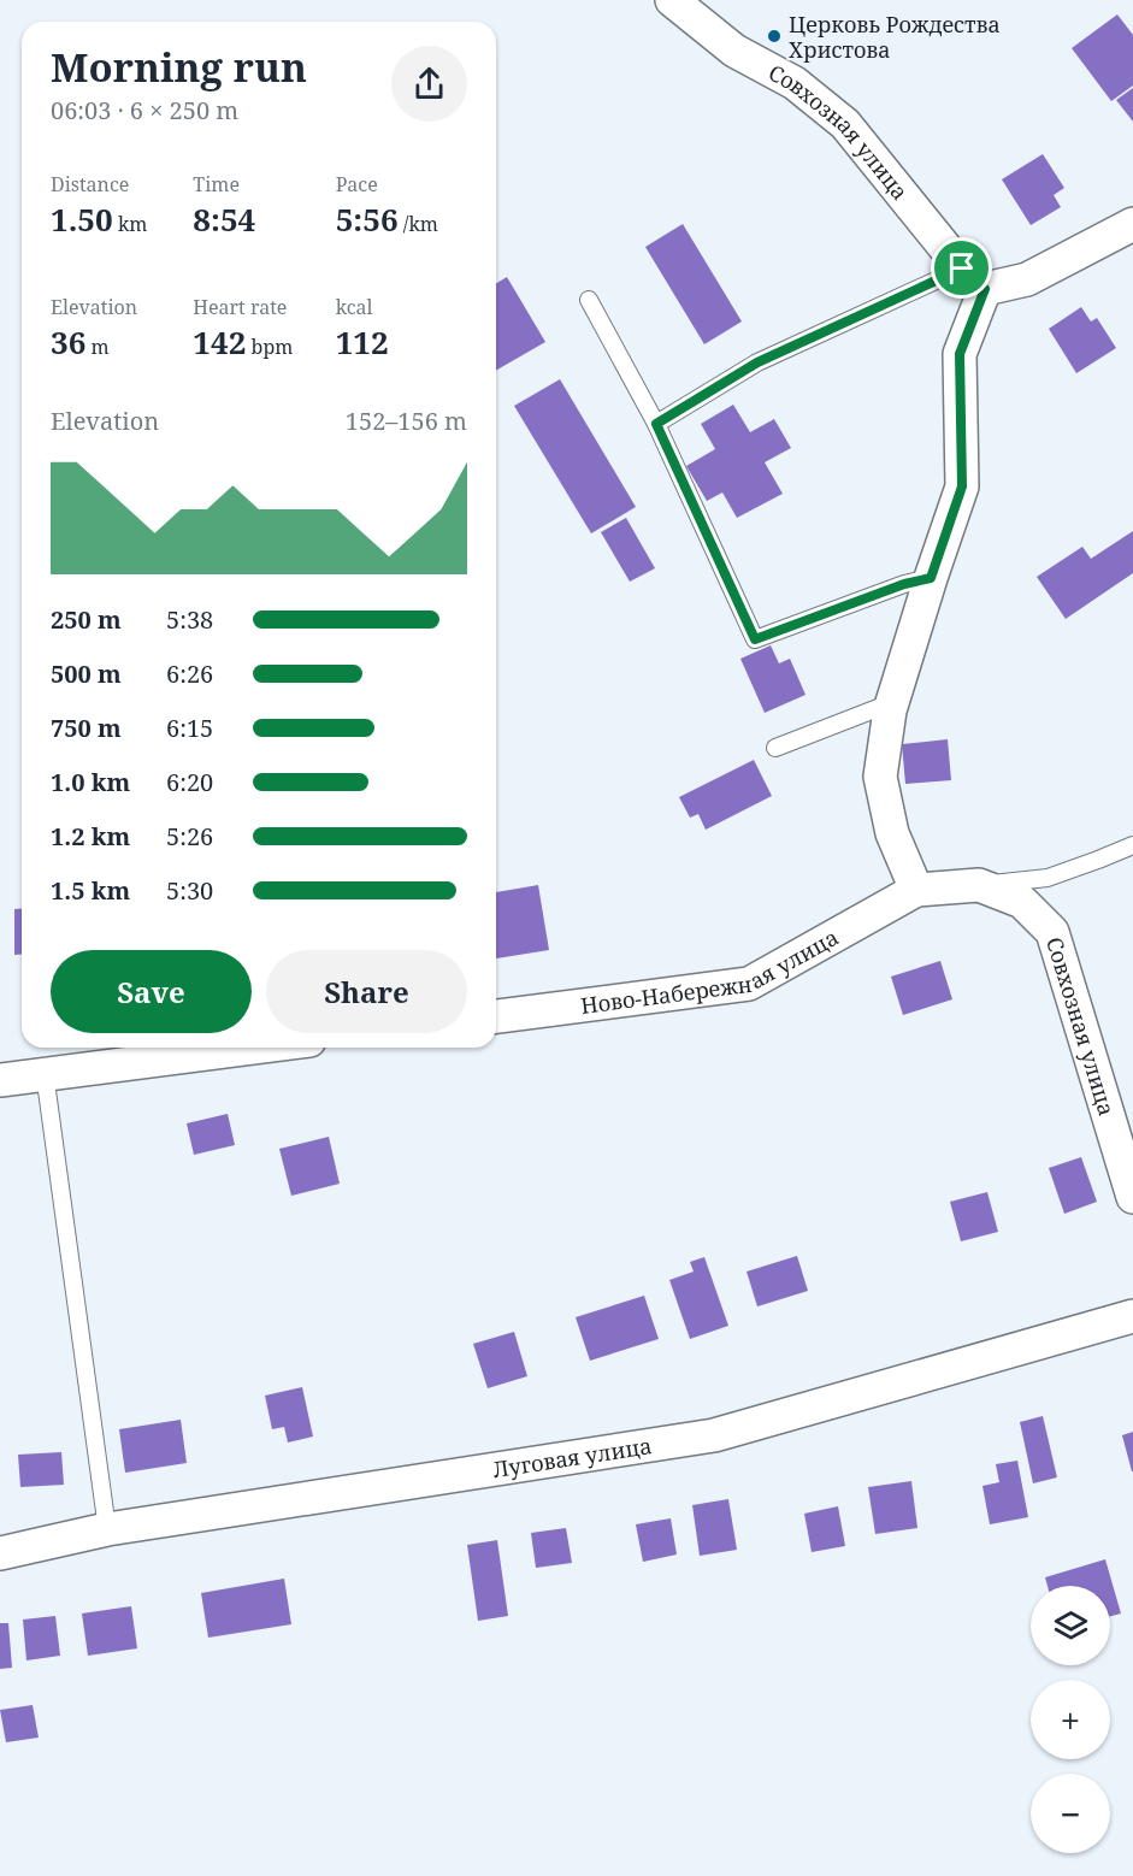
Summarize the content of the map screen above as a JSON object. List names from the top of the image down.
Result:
{
  "streets": {
    "street": ["Совхозная улица", "Ново-Набережная улица", "Луговая улица"]
  },
  "crossings": [
    ["Совхозная улица", "Ново-Набережная улица"]
  ],
  "places": ["Церковь Рождества Христова"],
  "page": {
    "heading": ["Morning run", "06:03 · 6 × 250 m"],
    "stats": [
      ["Distance", "1.50 km"],
      ["Time", "8:54"],
      ["Pace", "5:56 /km"],
      ["Elevation", "36 m"],
      ["Heart rate", "142 bpm"],
      ["kcal", "112"]
    ],
    "chart": ["Elevation", "152–156 m"],
    "list": [
      {
        "name": "250 m",
        "note": "5:38"
      },
      {
        "name": "500 m",
        "note": "6:26"
      },
      {
        "name": "750 m",
        "note": "6:15"
      },
      {
        "name": "1.0 km",
        "note": "6:20"
      },
      {
        "name": "1.2 km",
        "note": "5:26"
      },
      {
        "name": "1.5 km",
        "note": "5:30"
      }
    ],
    "buttons": ["Save", "Share"],
    "map_buttons": ["+", "−"]
  }
}
